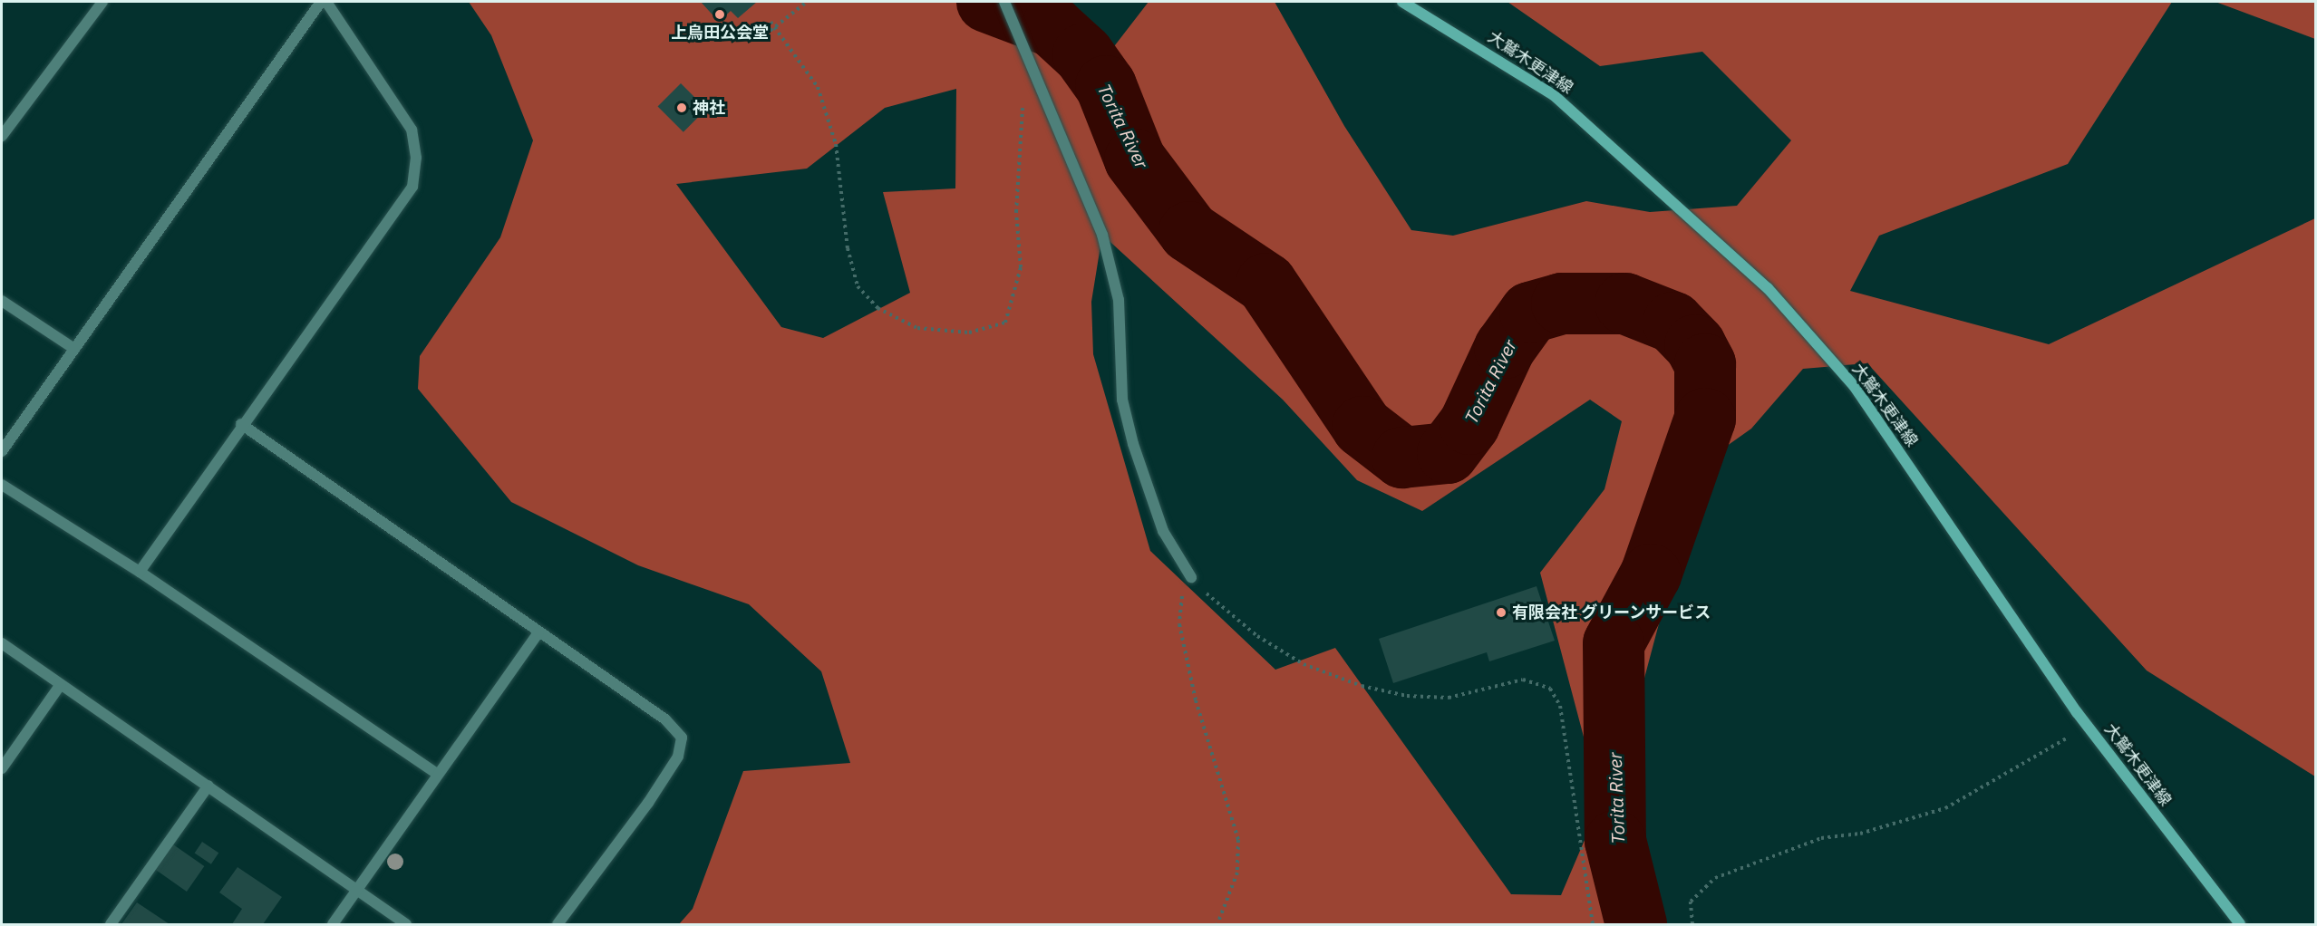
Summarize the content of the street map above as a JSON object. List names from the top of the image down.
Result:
{
  "streets": {
    "main road": ["大鷲木更津線"]
  },
  "water": ["Torita River"],
  "places": ["上烏田公会堂", "神社", "有限会社 グリーンサービス"]
}
